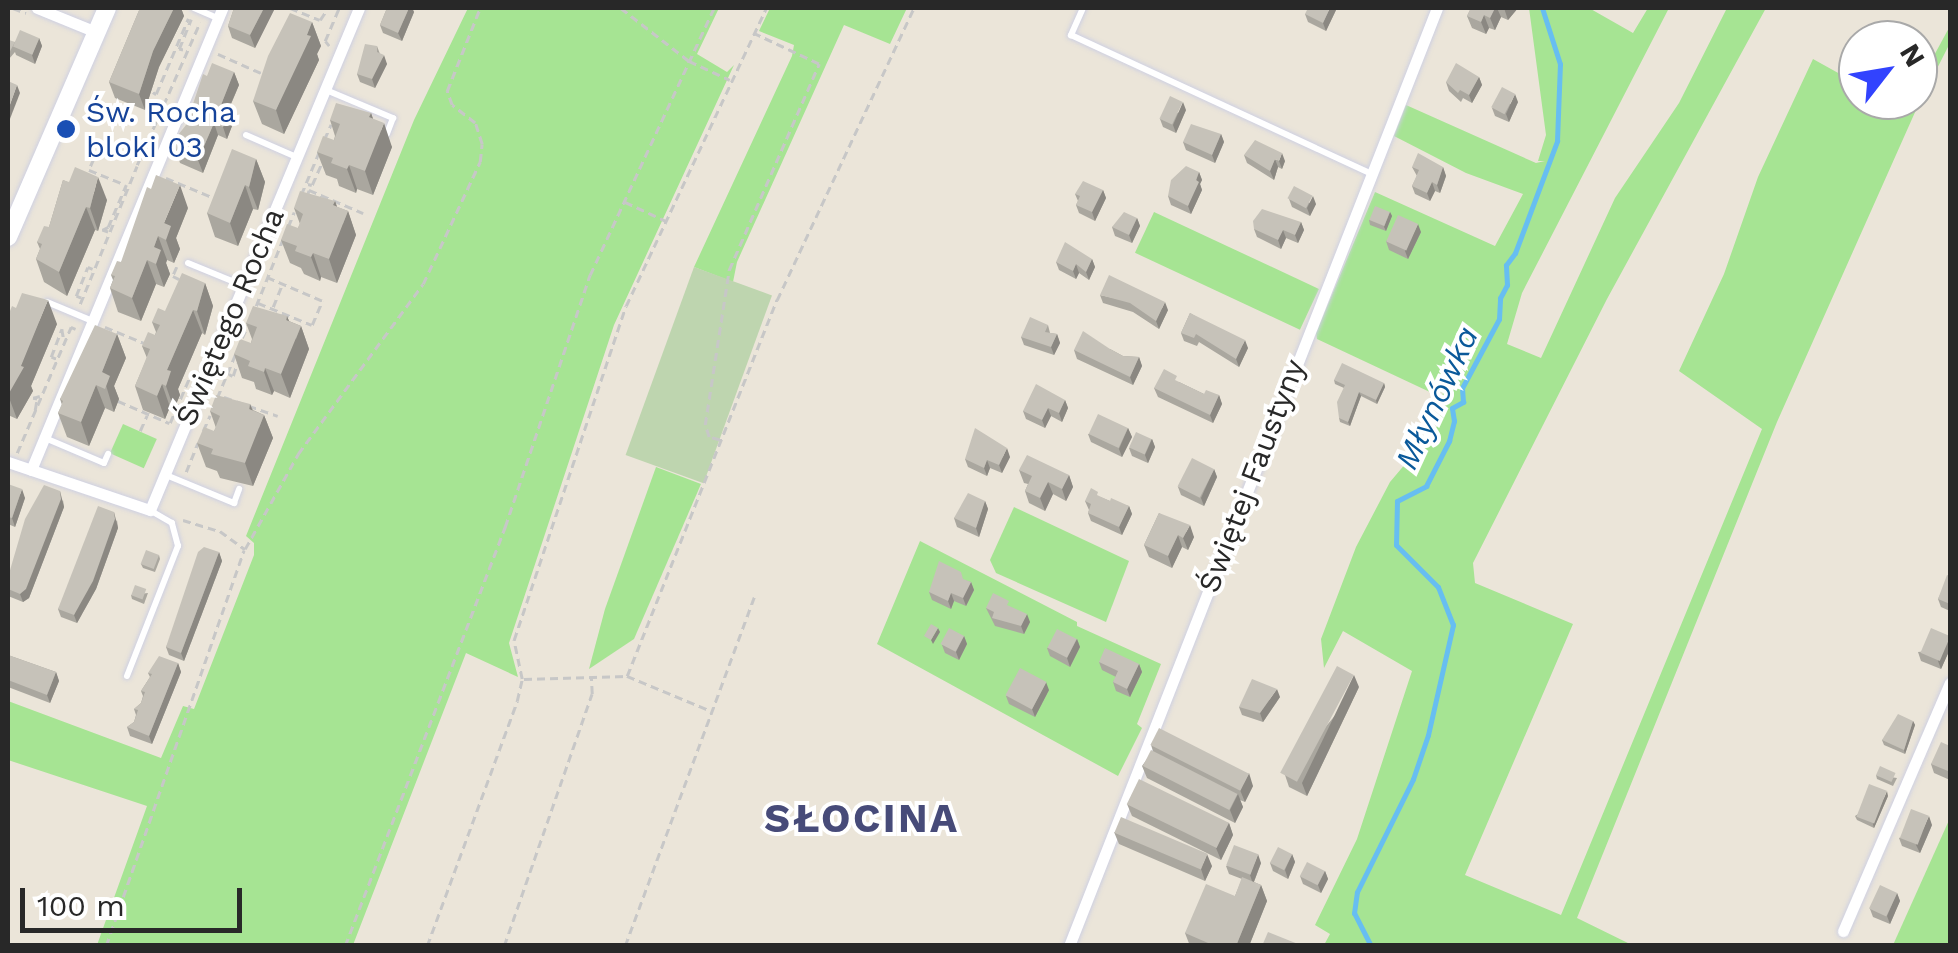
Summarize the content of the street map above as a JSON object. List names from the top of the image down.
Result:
{
  "streets": {
    "street": ["Świętego Rocha", "Świętej Faustyny"]
  },
  "districts": ["SŁOCINA"],
  "water": ["Młynówka"],
  "places": ["Św. Rocha bloki 03"],
  "scale_bar": "100 m",
  "north": "top right"
}
